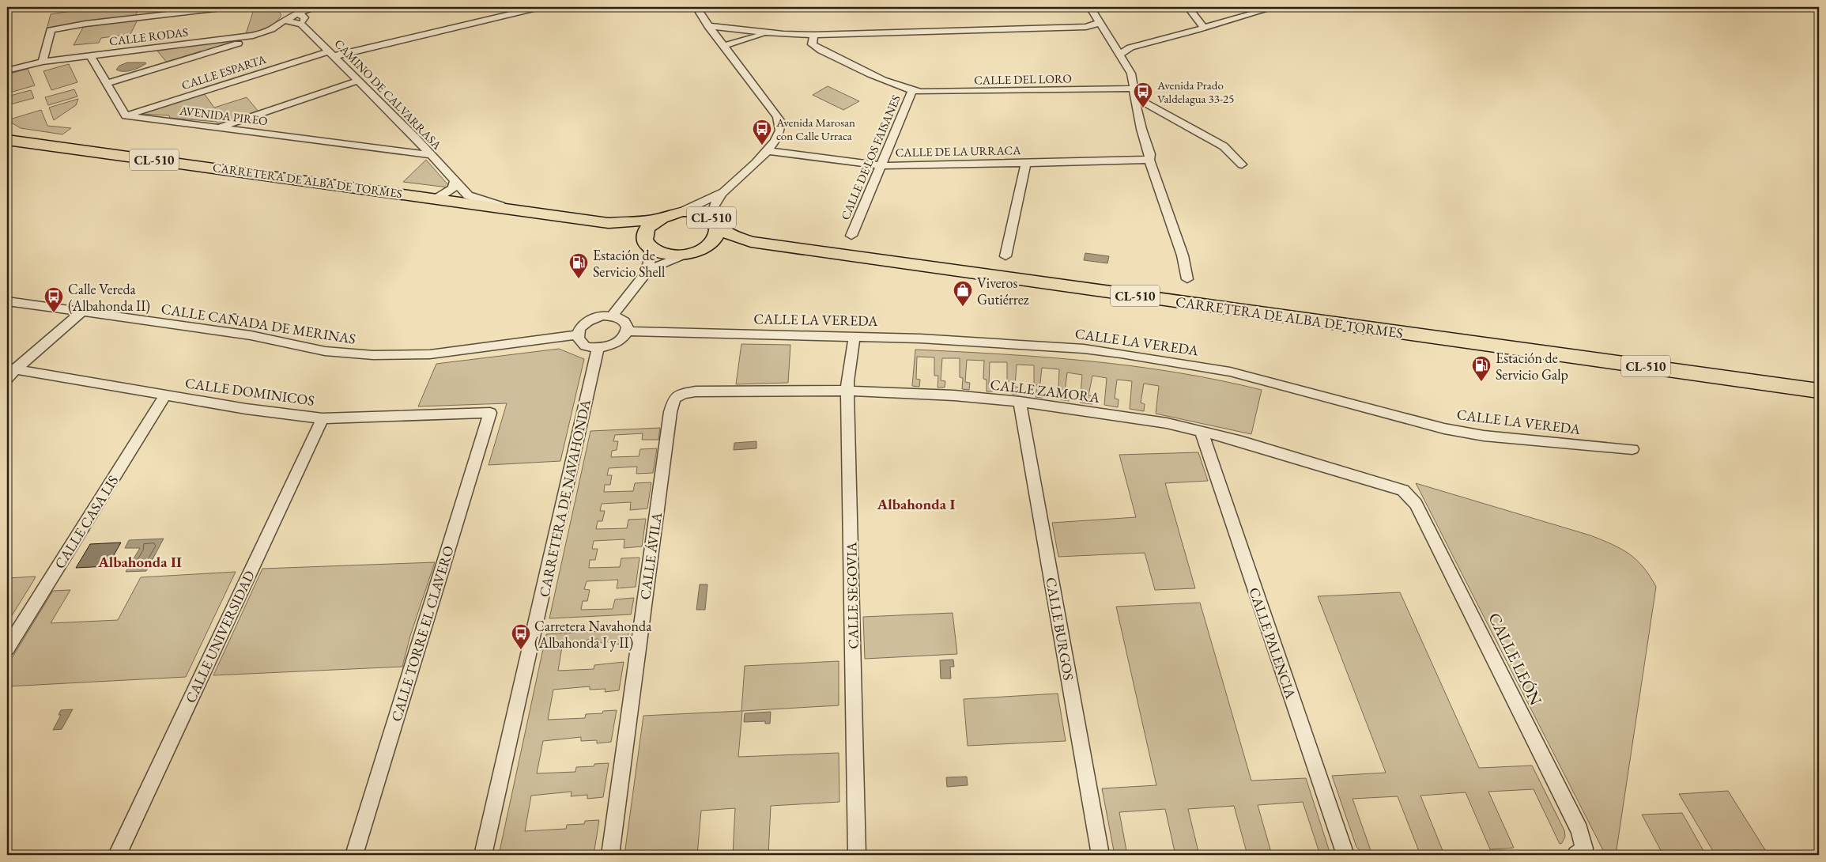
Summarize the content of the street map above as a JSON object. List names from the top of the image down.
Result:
{
  "streets": {
    "main road": ["CL-510", "CARRETERA DE ALBA DE TORMES"],
    "street": [
      "CALLE RODAS",
      "CALLE ESPARTA",
      "CALLE DEL LORO",
      "CAMINO DE CALVARRASA",
      "AVENIDA PIREO",
      "CALLE DE LA URRACA",
      "CALLE DE LOS FAISANES",
      "CALLE LA VEREDA",
      "CALLE CAÑADA DE MERINAS",
      "CALLE ZAMORA",
      "CALLE DOMINICOS",
      "CARRETERA DE NAVAHONDA",
      "CALLE CASA LIS",
      "CALLE ÁVILA",
      "CALLE SEGOVIA",
      "CALLE BURGOS",
      "CALLE TORRE EL CLAVERO",
      "CALLE UNIVERSIDAD",
      "CALLE PALENCIA",
      "CALLE LEÓN"
    ]
  },
  "crossings": [
    ["CALLE ESPARTA", "CAMINO DE CALVARRASA"],
    ["CALLE ESPARTA", "AVENIDA PIREO"],
    ["CALLE DEL LORO", "CALLE DE LOS FAISANES"],
    ["CAMINO DE CALVARRASA", "AVENIDA PIREO"],
    ["CAMINO DE CALVARRASA", "CARRETERA DE ALBA DE TORMES"],
    ["CALLE DE LA URRACA", "CALLE DE LOS FAISANES"],
    ["CL-510", "CARRETERA DE ALBA DE TORMES"],
    ["CALLE LA VEREDA", "CALLE CAÑADA DE MERINAS"],
    ["CALLE LA VEREDA", "CARRETERA DE NAVAHONDA"],
    ["CALLE LA VEREDA", "CALLE SEGOVIA"],
    ["CALLE CAÑADA DE MERINAS", "CARRETERA DE NAVAHONDA"],
    ["CALLE ZAMORA", "CALLE ÁVILA"],
    ["CALLE ZAMORA", "CALLE SEGOVIA"],
    ["CALLE ZAMORA", "CALLE BURGOS"],
    ["CALLE ZAMORA", "CALLE PALENCIA"],
    ["CALLE ZAMORA", "CALLE LEÓN"],
    ["CALLE DOMINICOS", "CALLE CASA LIS"],
    ["CALLE DOMINICOS", "CALLE TORRE EL CLAVERO"],
    ["CALLE DOMINICOS", "CALLE UNIVERSIDAD"]
  ],
  "districts": ["Albahonda I", "Albahonda II"],
  "places": {
    "bus stop": [
      "Avenida Prado Valdelagua 33-25",
      "Avenida Marosan con Calle Urraca",
      "Calle Vereda (Albahonda II)",
      "Carretera Navahonda (Albahonda I y II)"
    ],
    "fuel station": ["Estación de Servicio Shell", "Estación de Servicio Galp"],
    "shop": ["Viveros Gutiérrez"]
  }
}
